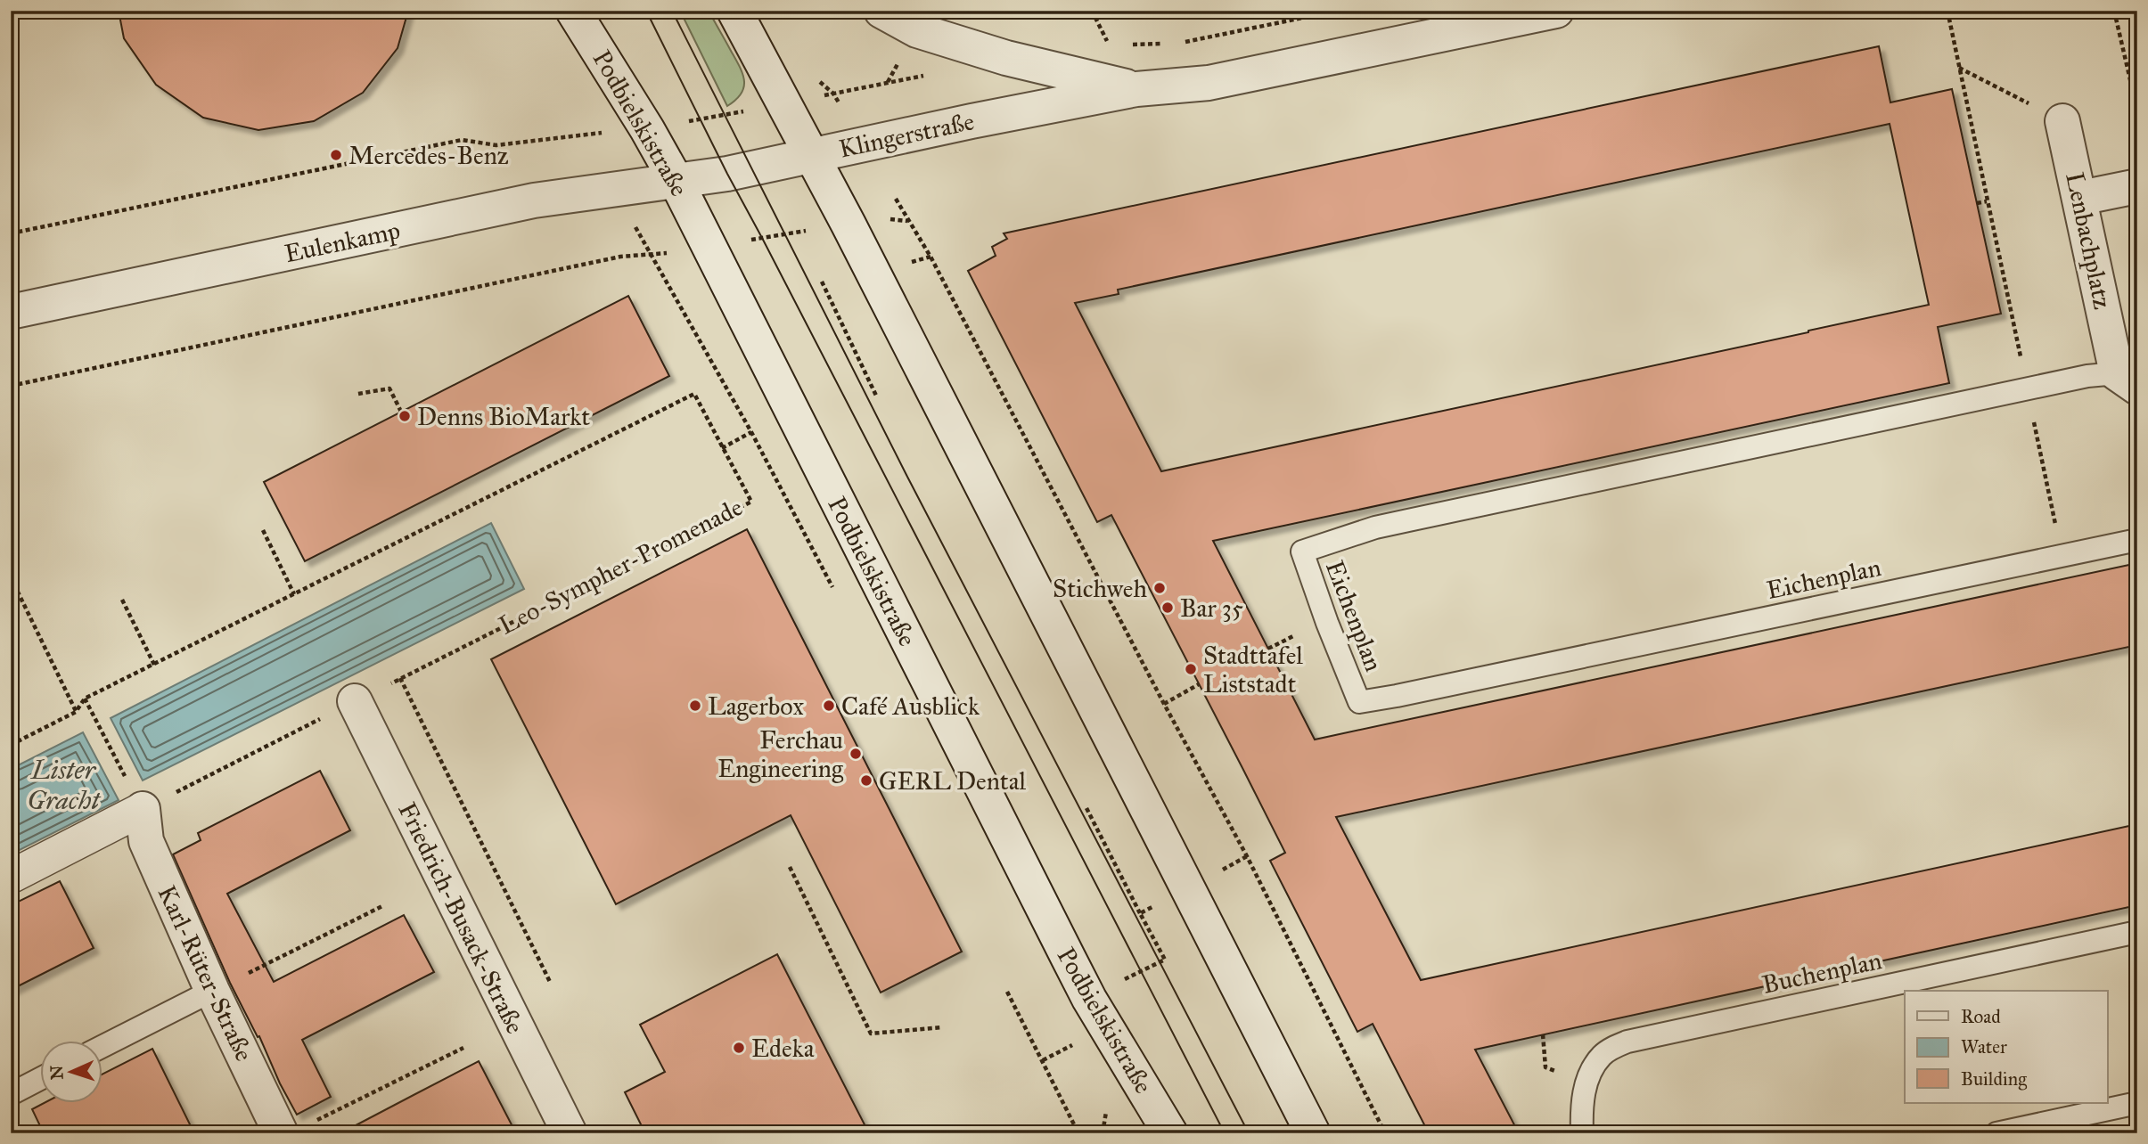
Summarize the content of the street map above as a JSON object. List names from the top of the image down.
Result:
{
  "streets": {
    "street": [
      "Podbielskistraße",
      "Klingerstraße",
      "Lenbachplatz",
      "Eulenkamp",
      "Friedrich-Busack-Straße",
      "Karl-Rüter-Straße"
    ],
    "lane": ["Eichenplan", "Buchenplan"],
    "path": ["Leo-Sympher-Promenade"]
  },
  "crossings": [
    ["Podbielskistraße", "Klingerstraße"],
    ["Podbielskistraße", "Eulenkamp"],
    ["Klingerstraße", "Eulenkamp"],
    ["Lenbachplatz", "Eichenplan"],
    ["Leo-Sympher-Promenade", "Friedrich-Busack-Straße"],
    ["Leo-Sympher-Promenade", "Karl-Rüter-Straße"]
  ],
  "water": ["Lister Gracht"],
  "places": [
    "Mercedes-Benz",
    "Denns BioMarkt",
    "Stichweh",
    "Bar 35",
    "Stadttafel Liststadt",
    "Lagerbox",
    "Café Ausblick",
    "Ferchau Engineering",
    "GERL Dental",
    "Edeka"
  ],
  "legend": ["Road", "Water", "Building"],
  "north": "left"
}
